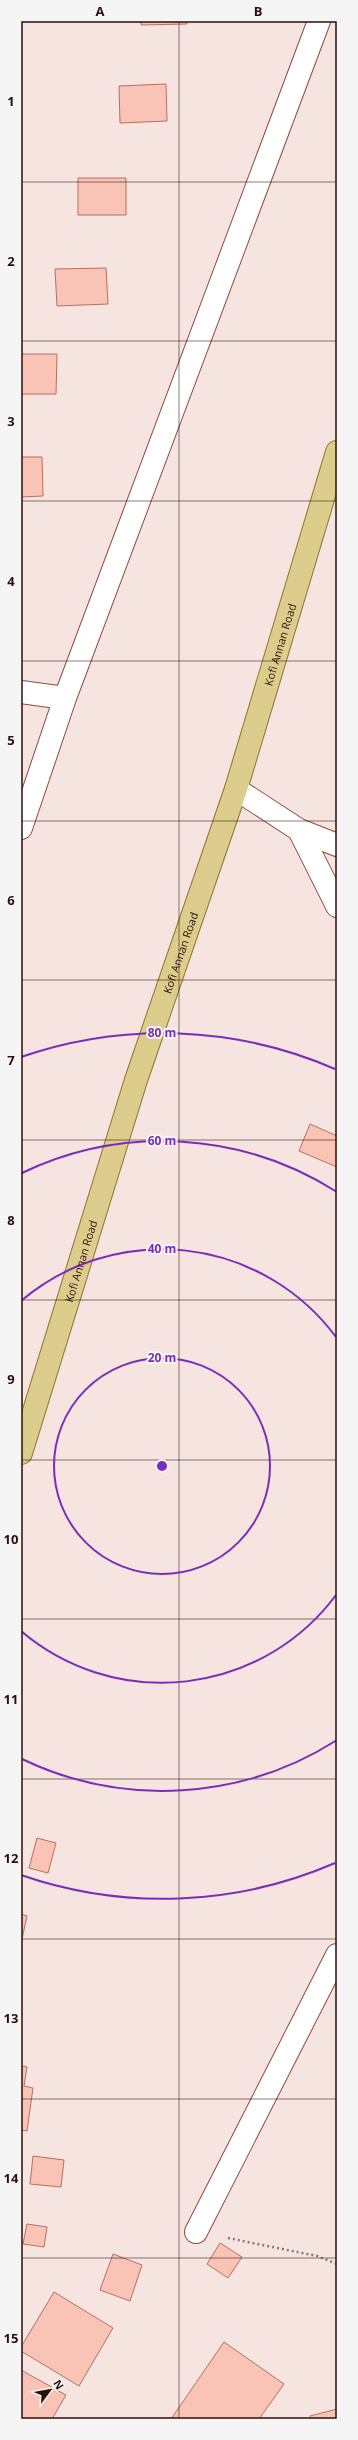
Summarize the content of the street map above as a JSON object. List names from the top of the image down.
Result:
{
  "streets": {
    "main road": ["Kofi Annan Road"]
  },
  "north": "top right",
  "grid": {
    "columns": ["A", "B"],
    "rows": [
      "1",
      "2",
      "3",
      "4",
      "5",
      "6",
      "7",
      "8",
      "9",
      "10",
      "11",
      "12",
      "13",
      "14",
      "15"
    ]
  },
  "rings": [
    "80 m",
    "60 m",
    "40 m",
    "20 m"
  ]
}
